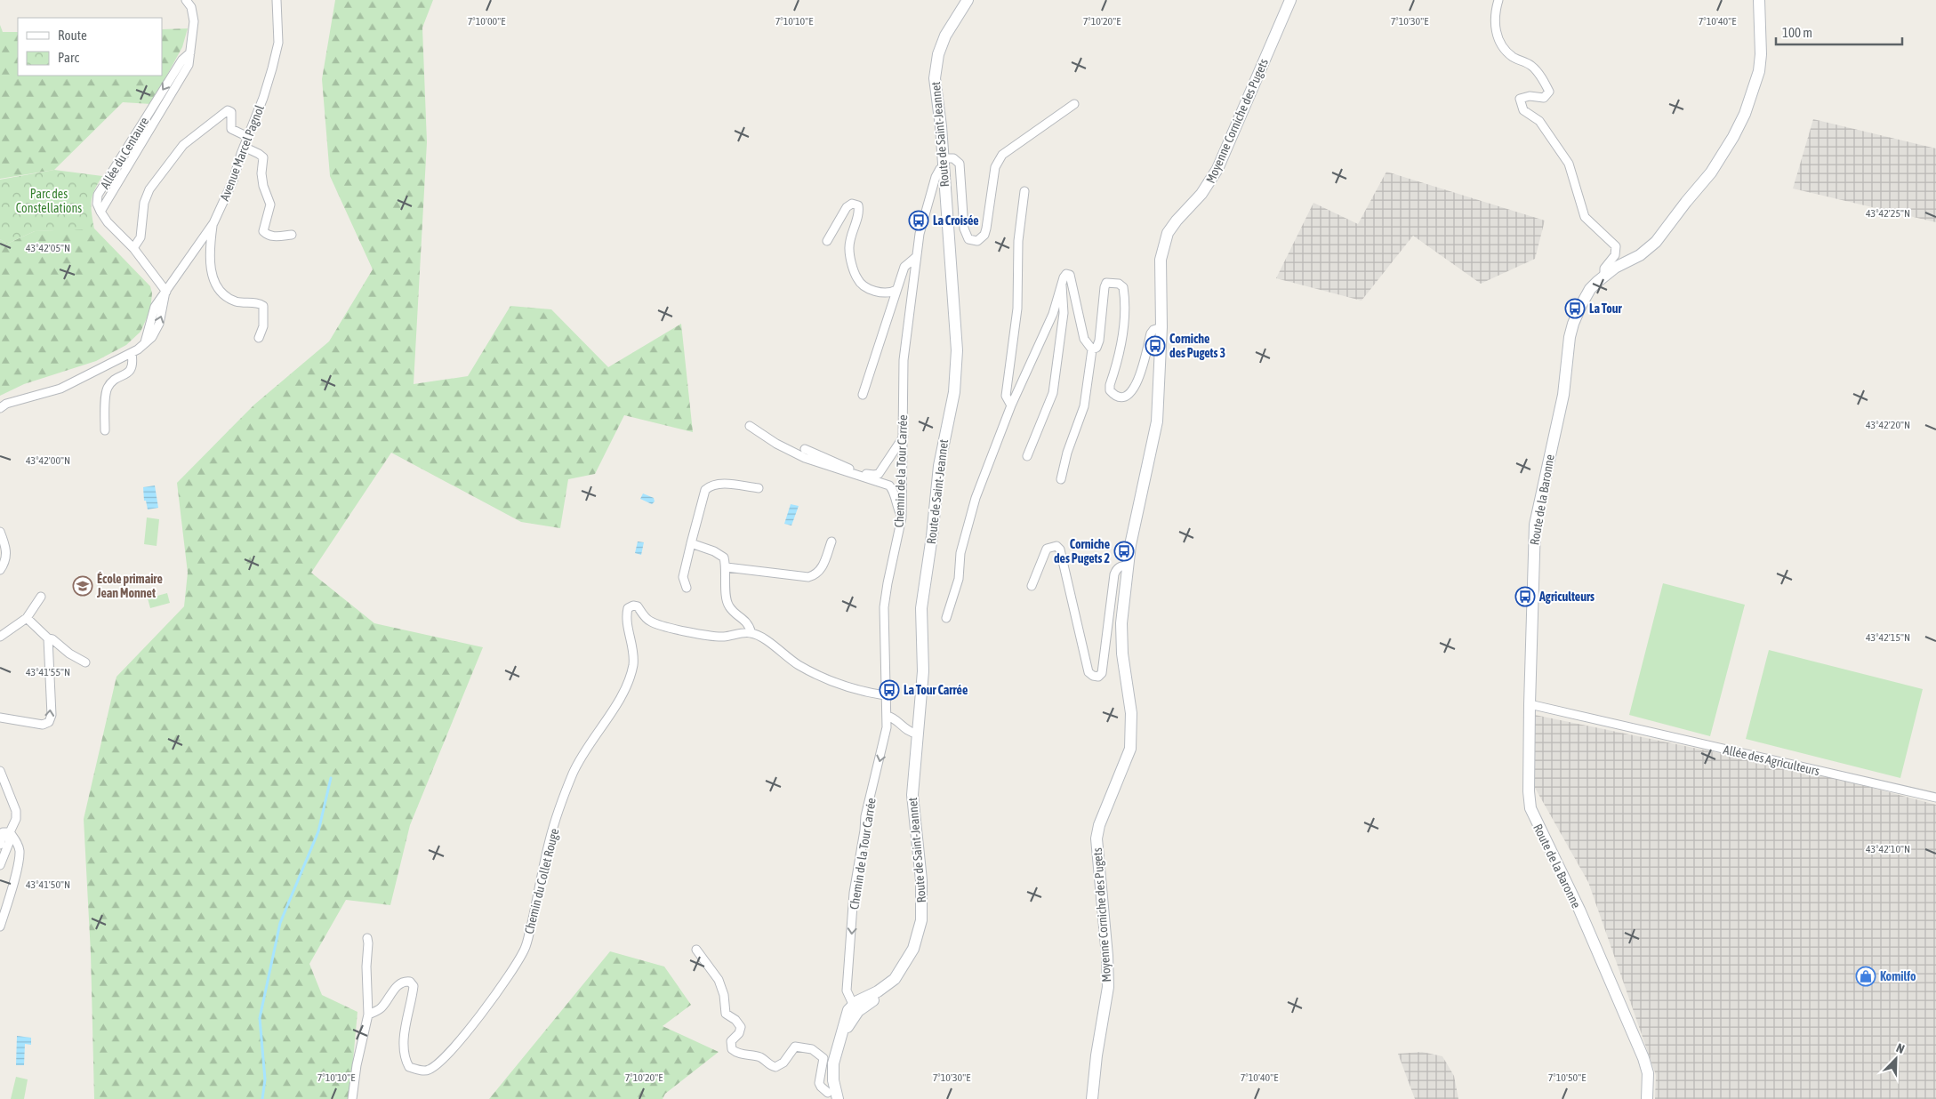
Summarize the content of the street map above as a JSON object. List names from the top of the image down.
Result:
{
  "streets": {
    "main road": ["Moyenne Corniche des Pugets", "Route de Saint-Jeannet", "Route de la Baronne"],
    "street": [
      "Allée du Centaure",
      "Avenue Marcel Pagnol",
      "Chemin de la Tour Carrée",
      "Allée des Agriculteurs",
      "Chemin du Collet Rouge"
    ]
  },
  "crossings": [
    ["Route de Saint-Jeannet", "Chemin de la Tour Carrée"],
    ["Allée du Centaure", "Avenue Marcel Pagnol"],
    ["Route de la Baronne", "Allée des Agriculteurs"]
  ],
  "parks": ["Parc des Constellations"],
  "places": {
    "bus stop": [
      "La Croisée",
      "La Tour",
      "Corniche des Pugets 3",
      "Corniche des Pugets 2",
      "Agriculteurs",
      "La Tour Carrée"
    ],
    "school or university": ["École primaire Jean Monnet"],
    "shop": ["Komilfo"]
  },
  "legend": ["Route", "Parc"],
  "scale_bar": "100 m",
  "north": "top right",
  "coordinates": [
    "7°10'00\"E",
    "7°10'10\"E",
    "7°10'20\"E",
    "7°10'30\"E",
    "7°10'40\"E",
    "43°42'25\"N",
    "43°42'05\"N",
    "43°42'20\"N",
    "43°42'00\"N",
    "43°42'15\"N",
    "43°41'55\"N",
    "43°42'10\"N",
    "43°41'50\"N",
    "7°10'50\"E"
  ]
}
